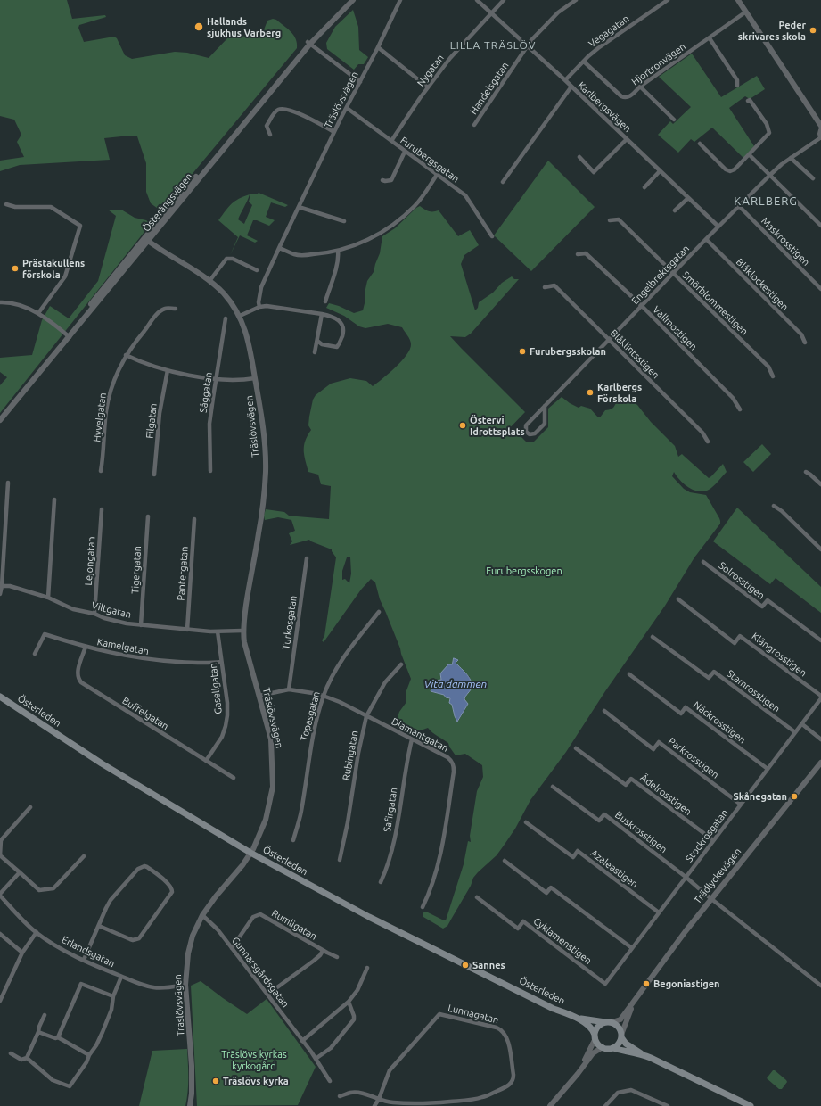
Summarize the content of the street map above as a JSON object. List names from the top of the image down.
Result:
{
  "streets": {
    "main road": ["Österleden", "Trädlyckevägen"],
    "street": [
      "Vegagatan",
      "Hjortronvägen",
      "Nygatan",
      "Handelsgatan",
      "Träslövsvägen",
      "Karlbergsvägen",
      "Furubergsgatan",
      "Österängsvägen",
      "Maskrosstigen",
      "Engelbrektsgatan",
      "Blåklockestigen",
      "Smörblommestigen",
      "Vallmostigen",
      "Blåklintsstigen",
      "Såggatan",
      "Hyvelgatan",
      "Filgatan",
      "Lejongatan",
      "Tigergatan",
      "Pantergatan",
      "Solrosstigen",
      "Viltgatan",
      "Turkosgatan",
      "Kamelgatan",
      "Klängrosstigen",
      "Gasellgatan",
      "Stamrosstigen",
      "Buffelgatan",
      "Topasgatan",
      "Näckrosstigen",
      "Diamantgatan",
      "Rubingatan",
      "Parkrosstigen",
      "Ädelrosstigen",
      "Safirgatan",
      "Buskrosstigen",
      "Stockrosgatan",
      "Azaleastigen",
      "Rumligatan",
      "Cyklamenstigen",
      "Erlandsgatan",
      "Gunnarsgårdsgatan",
      "Lunnagatan"
    ]
  },
  "crossings": [
    ["Vegagatan", "Hjortronvägen"],
    ["Vegagatan", "Karlbergsvägen"],
    ["Nygatan", "Karlbergsvägen"],
    ["Nygatan", "Furubergsgatan"],
    ["Handelsgatan", "Karlbergsvägen"],
    ["Träslövsvägen", "Furubergsgatan"],
    ["Träslövsvägen", "Österängsvägen"],
    ["Träslövsvägen", "Viltgatan"],
    ["Träslövsvägen", "Österleden"],
    ["Träslövsvägen", "Diamantgatan"],
    ["Träslövsvägen", "Erlandsgatan"],
    ["Träslövsvägen", "Gunnarsgårdsgatan"],
    ["Karlbergsvägen", "Engelbrektsgatan"],
    ["Maskrosstigen", "Engelbrektsgatan"],
    ["Engelbrektsgatan", "Blåklockestigen"],
    ["Engelbrektsgatan", "Smörblommestigen"],
    ["Engelbrektsgatan", "Vallmostigen"],
    ["Engelbrektsgatan", "Blåklintsstigen"],
    ["Lejongatan", "Viltgatan"],
    ["Tigergatan", "Viltgatan"],
    ["Pantergatan", "Viltgatan"],
    ["Viltgatan", "Gasellgatan"],
    ["Turkosgatan", "Diamantgatan"],
    ["Kamelgatan", "Gasellgatan"],
    ["Kamelgatan", "Buffelgatan"],
    ["Klängrosstigen", "Stockrosgatan"],
    ["Gasellgatan", "Buffelgatan"],
    ["Stamrosstigen", "Stockrosgatan"],
    ["Österleden", "Trädlyckevägen"],
    ["Topasgatan", "Diamantgatan"],
    ["Näckrosstigen", "Stockrosgatan"],
    ["Diamantgatan", "Rubingatan"],
    ["Diamantgatan", "Safirgatan"],
    ["Parkrosstigen", "Stockrosgatan"],
    ["Ädelrosstigen", "Stockrosgatan"],
    ["Buskrosstigen", "Stockrosgatan"],
    ["Stockrosgatan", "Azaleastigen"],
    ["Stockrosgatan", "Cyklamenstigen"],
    ["Rumligatan", "Gunnarsgårdsgatan"]
  ],
  "districts": ["LILLA TRÄSLÖV", "KARLBERG"],
  "water": ["Vita dammen"],
  "parks": ["Furubergsskogen", "Träslövs kyrkas kyrkogård"],
  "places": [
    "Hallands sjukhus Varberg",
    "Peder skrivares skola",
    "Prästakullens förskola",
    "Furubergsskolan",
    "Karlbergs Förskola",
    "Östervi Idrottsplats",
    "Skånegatan",
    "Sannes",
    "Begoniastigen",
    "Träslövs kyrka"
  ]
}
